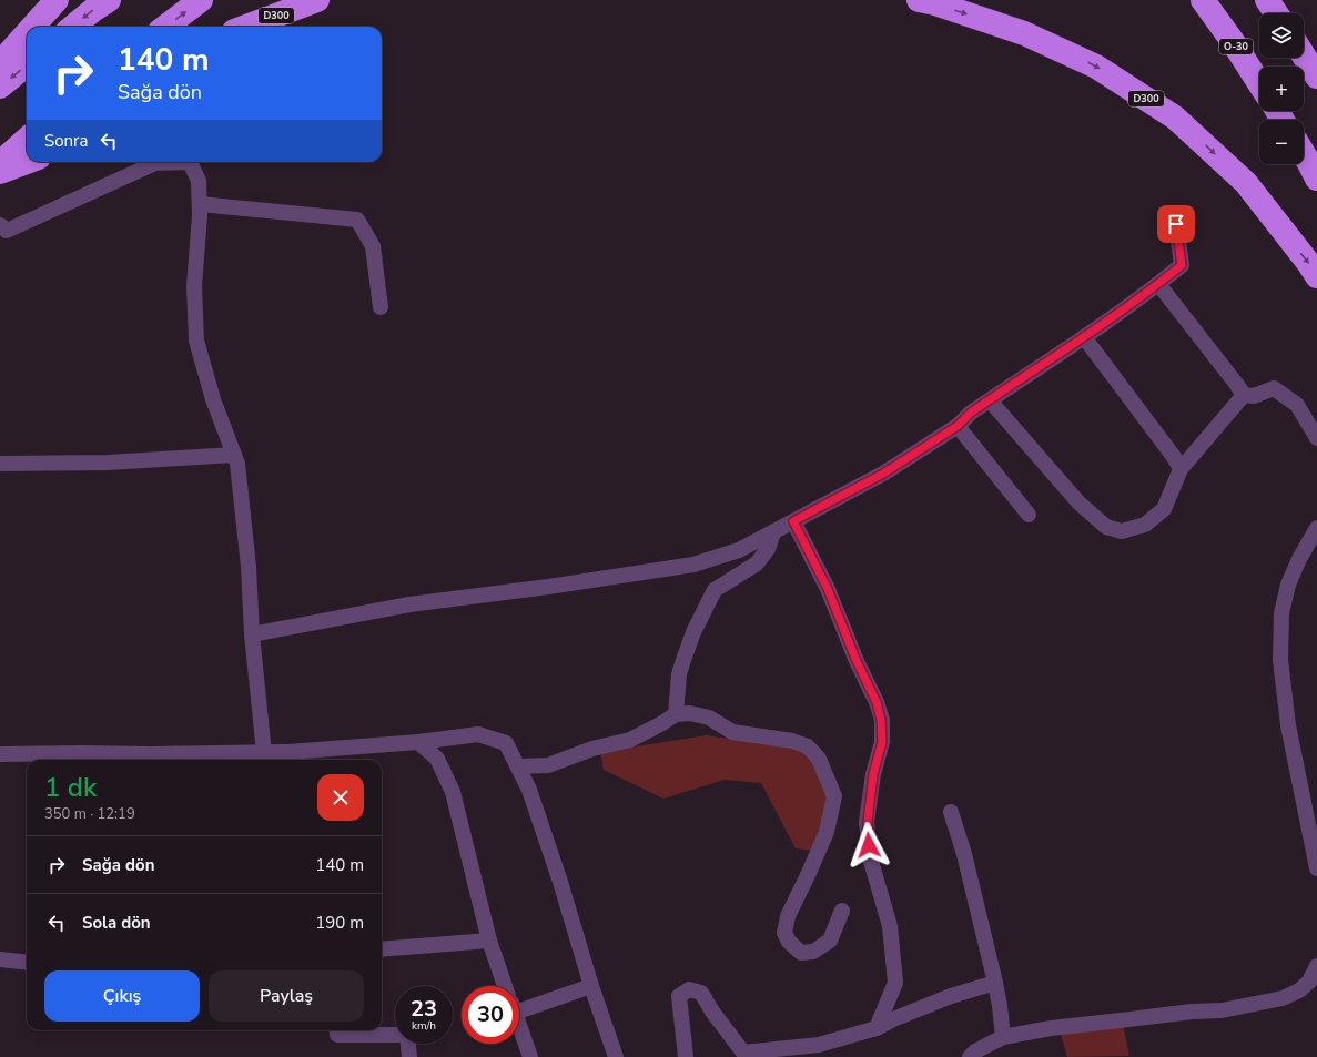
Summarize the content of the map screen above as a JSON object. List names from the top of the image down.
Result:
{
  "streets": {
    "highway": ["D300", "O-30"]
  },
  "page": {
    "map_buttons": ["+", "−"],
    "turn": ["140 m", "Sağa dön"],
    "then": "Sonra",
    "heading": ["1 dk", "350 m · 12:19"],
    "list": [
      {
        "name": "Sağa dön",
        "value": "140 m"
      },
      {
        "name": "Sola dön",
        "value": "190 m"
      }
    ],
    "buttons": ["Çıkış", "Paylaş"],
    "speed": "23 km/h",
    "limit": "30"
  }
}
